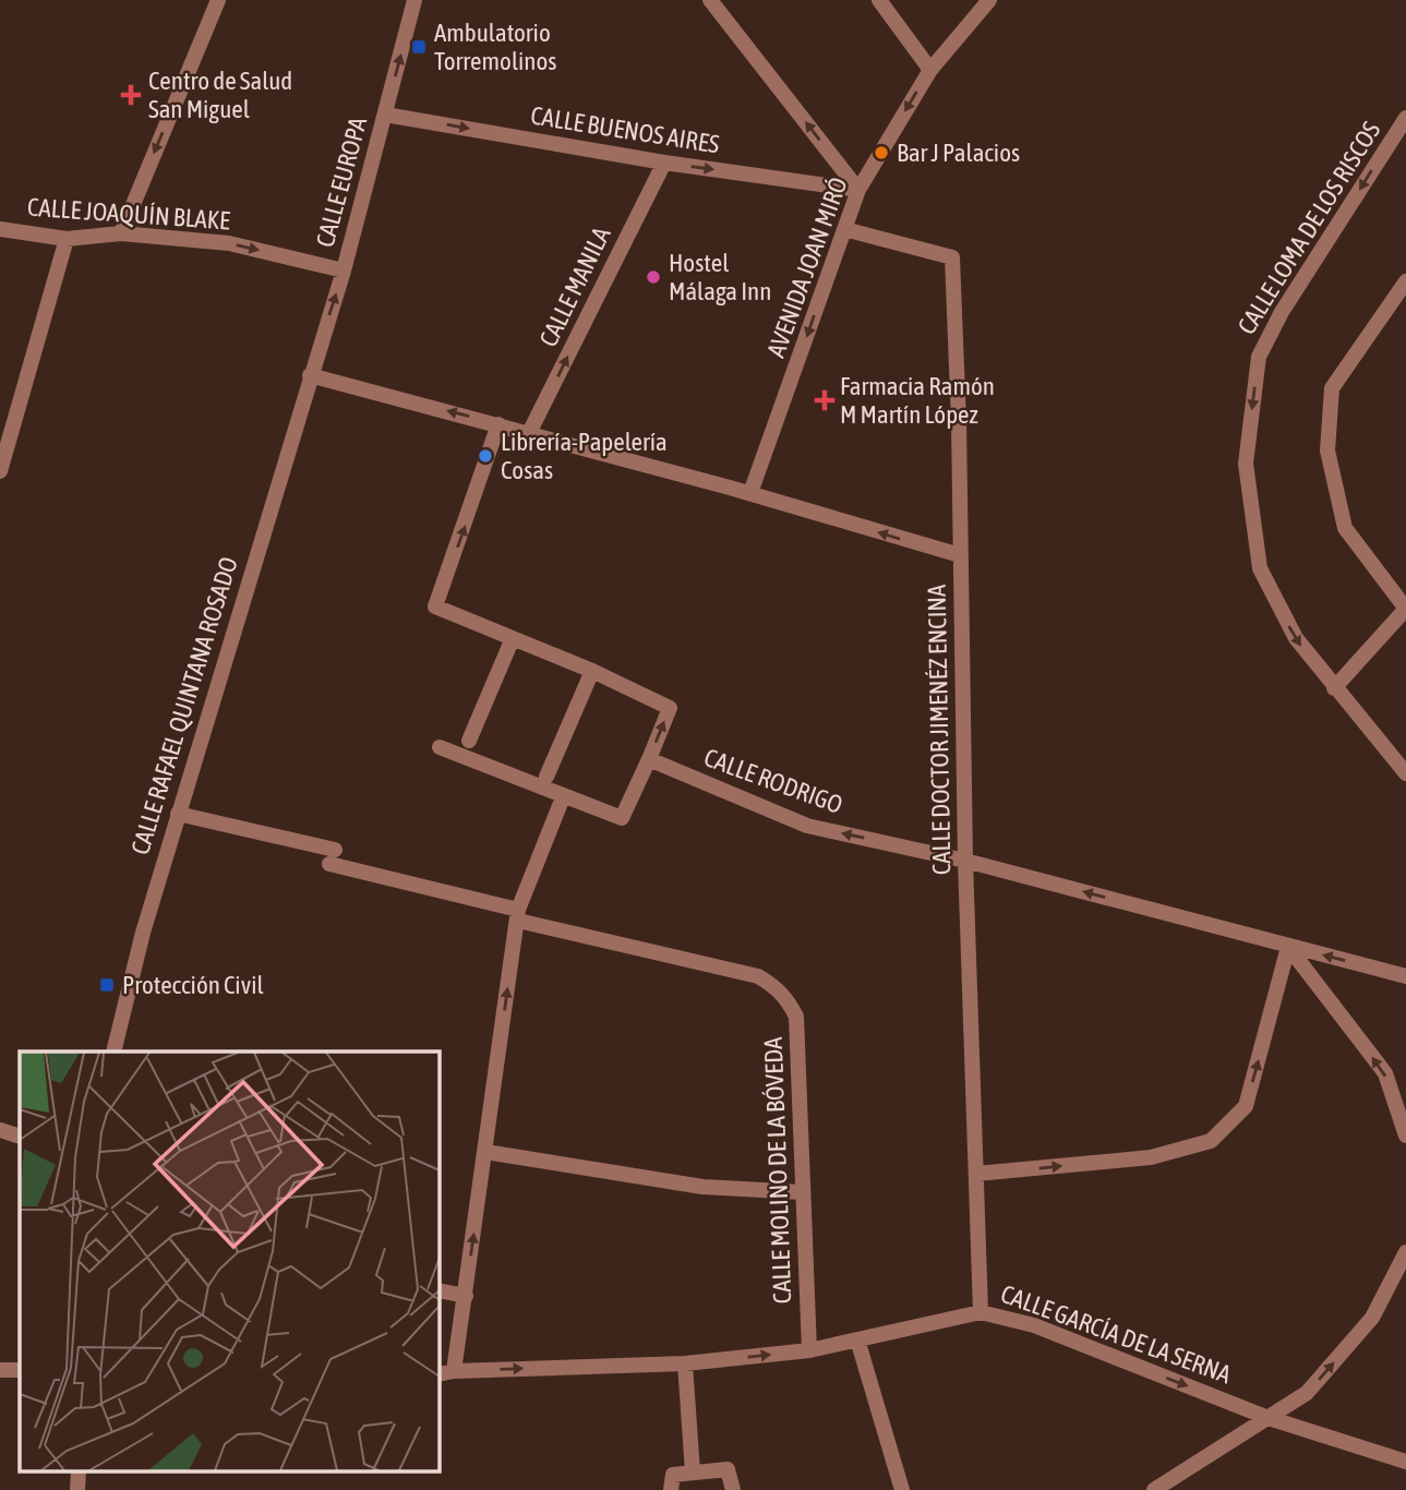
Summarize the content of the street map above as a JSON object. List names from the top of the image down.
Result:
{
  "streets": {
    "street": [
      "CALLE BUENOS AIRES",
      "CALLE EUROPA",
      "CALLE JOAQUÍN BLAKE",
      "CALLE LOMA DE LOS RISCOS",
      "AVENIDA JOAN MIRÓ",
      "CALLE MANILA",
      "CALLE RAFAEL QUINTANA ROSADO",
      "CALLE DOCTOR JIMENÉZ ENCINA",
      "CALLE RODRIGO",
      "CALLE MOLINO DE LA BÓVEDA",
      "CALLE GARCÍA DE LA SERNA"
    ]
  },
  "crossings": [
    ["CALLE BUENOS AIRES", "CALLE EUROPA"],
    ["CALLE BUENOS AIRES", "AVENIDA JOAN MIRÓ"],
    ["CALLE BUENOS AIRES", "CALLE MANILA"],
    ["CALLE EUROPA", "CALLE JOAQUÍN BLAKE"],
    ["CALLE EUROPA", "CALLE RAFAEL QUINTANA ROSADO"],
    ["AVENIDA JOAN MIRÓ", "CALLE DOCTOR JIMENÉZ ENCINA"],
    ["CALLE RAFAEL QUINTANA ROSADO", "CALLE MOLINO DE LA BÓVEDA"],
    ["CALLE DOCTOR JIMENÉZ ENCINA", "CALLE RODRIGO"],
    ["CALLE DOCTOR JIMENÉZ ENCINA", "CALLE GARCÍA DE LA SERNA"],
    ["CALLE MOLINO DE LA BÓVEDA", "CALLE GARCÍA DE LA SERNA"]
  ],
  "one_way": [
    "CALLE BUENOS AIRES",
    "CALLE EUROPA",
    "CALLE JOAQUÍN BLAKE",
    "CALLE LOMA DE LOS RISCOS",
    "AVENIDA JOAN MIRÓ",
    "CALLE MANILA",
    "CALLE RODRIGO",
    "CALLE GARCÍA DE LA SERNA"
  ],
  "places": {
    "transit": ["Ambulatorio Torremolinos", "Protección Civil"],
    "health": ["Centro de Salud San Miguel", "Farmacia Ramón M Martín López"],
    "other": ["Bar J Palacios", "Hostel Málaga Inn", "Librería-Papelería Cosas"]
  }
}
